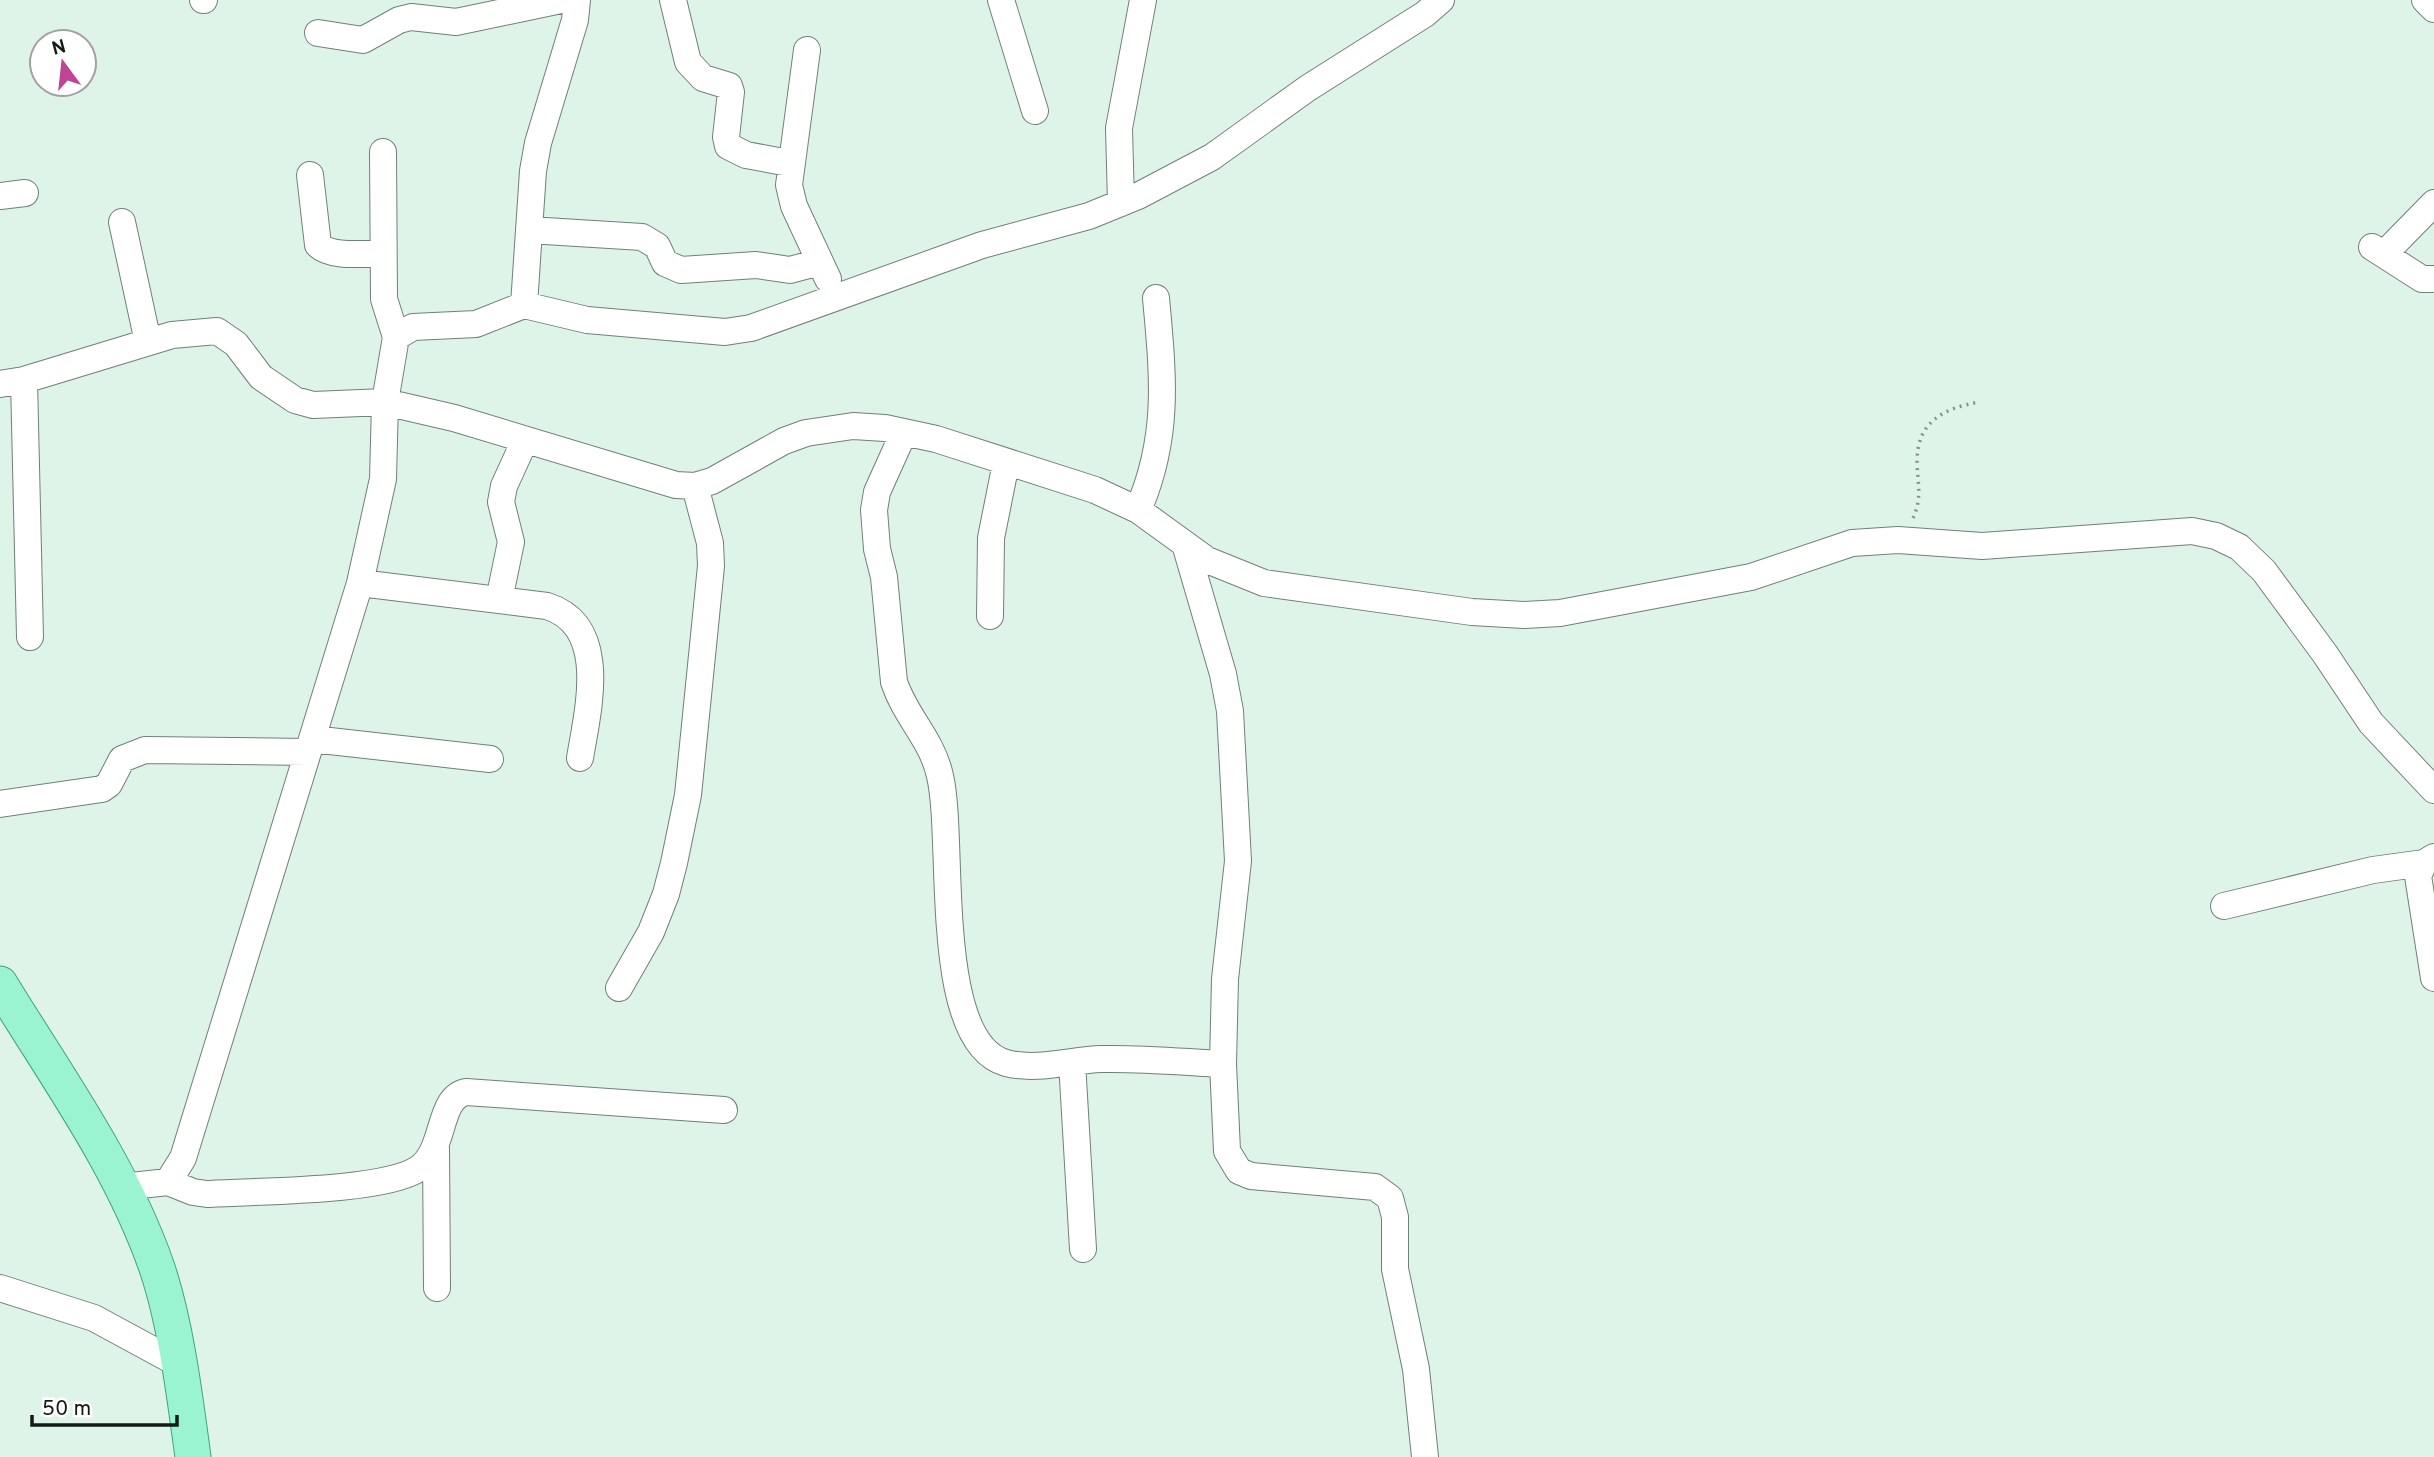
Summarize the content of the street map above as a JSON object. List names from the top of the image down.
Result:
{
  "scale_bar": "50 m",
  "north": "top"
}
